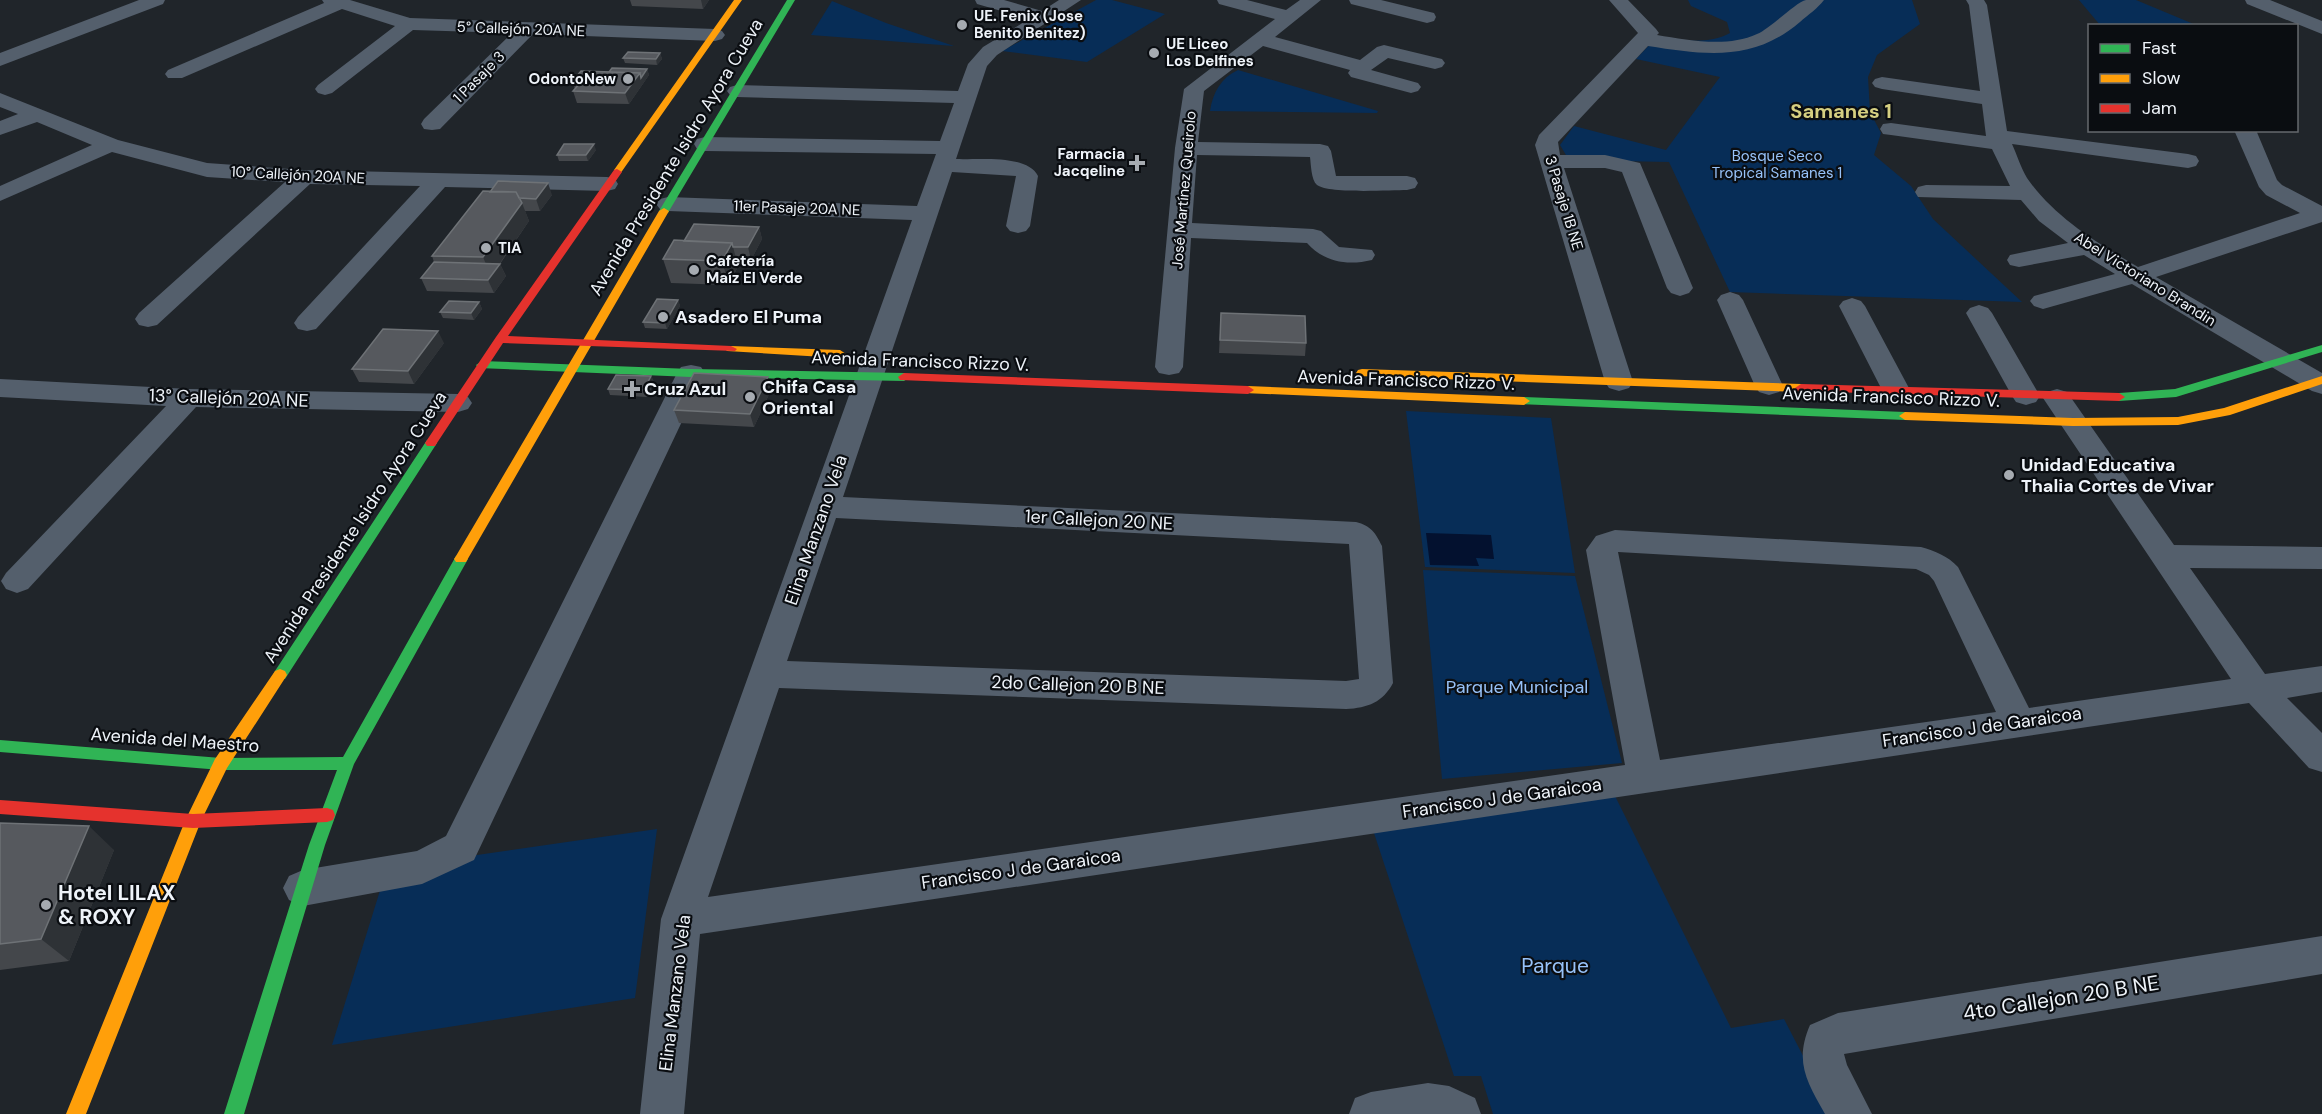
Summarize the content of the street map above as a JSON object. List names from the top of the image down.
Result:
{
  "streets": {
    "main road": ["Avenida Presidente Isidro Ayora Cueva", "Avenida Francisco Rizzo V.", "Avenida del Maestro"],
    "street": [
      "5° Callejón 20A NE",
      "1 Pasaje 3",
      "10° Callejón 20A NE",
      "José Martínez Queirolo",
      "3 Pasaje 1B NE",
      "11er Pasaje 20A NE",
      "Abel Victoriano Brandin",
      "13° Callejón 20A NE",
      "1er Callejon 20 NE",
      "Elina Manzano Vela",
      "2do Callejon 20 B NE",
      "Francisco J de Garaicoa",
      "4to Callejon 20 B NE"
    ]
  },
  "crossings": [
    ["5° Callejón 20A NE", "1 Pasaje 3"],
    ["5° Callejón 20A NE", "Avenida Presidente Isidro Ayora Cueva"],
    ["Avenida Presidente Isidro Ayora Cueva", "10° Callejón 20A NE"],
    ["Avenida Presidente Isidro Ayora Cueva", "11er Pasaje 20A NE"],
    ["Avenida Presidente Isidro Ayora Cueva", "Avenida Francisco Rizzo V."],
    ["Avenida Presidente Isidro Ayora Cueva", "13° Callejón 20A NE"],
    ["Avenida Presidente Isidro Ayora Cueva", "Avenida del Maestro"],
    ["3 Pasaje 1B NE", "Avenida Francisco Rizzo V."],
    ["11er Pasaje 20A NE", "Elina Manzano Vela"],
    ["Abel Victoriano Brandin", "Avenida Francisco Rizzo V."],
    ["Avenida Francisco Rizzo V.", "Elina Manzano Vela"],
    ["1er Callejon 20 NE", "Elina Manzano Vela"],
    ["1er Callejon 20 NE", "2do Callejon 20 B NE"],
    ["Elina Manzano Vela", "2do Callejon 20 B NE"],
    ["Elina Manzano Vela", "Francisco J de Garaicoa"]
  ],
  "districts": ["Samanes 1"],
  "parks": ["Bosque Seco Tropical Samanes 1", "Parque Municipal", "Parque"],
  "places": {
    "other": [
      "UE. Fenix (Jose Benito Benitez)",
      "UE Liceo Los Delfines",
      "OdontoNew",
      "TIA",
      "Cafetería Maíz El Verde",
      "Asadero El Puma",
      "Chifa Casa Oriental",
      "Unidad Educativa Thalia Cortes de Vivar",
      "Hotel LILAX & ROXY"
    ],
    "health": ["Farmacia Jacqeline", "Cruz Azul"]
  },
  "legend": ["Fast", "Slow", "Jam"]
}
